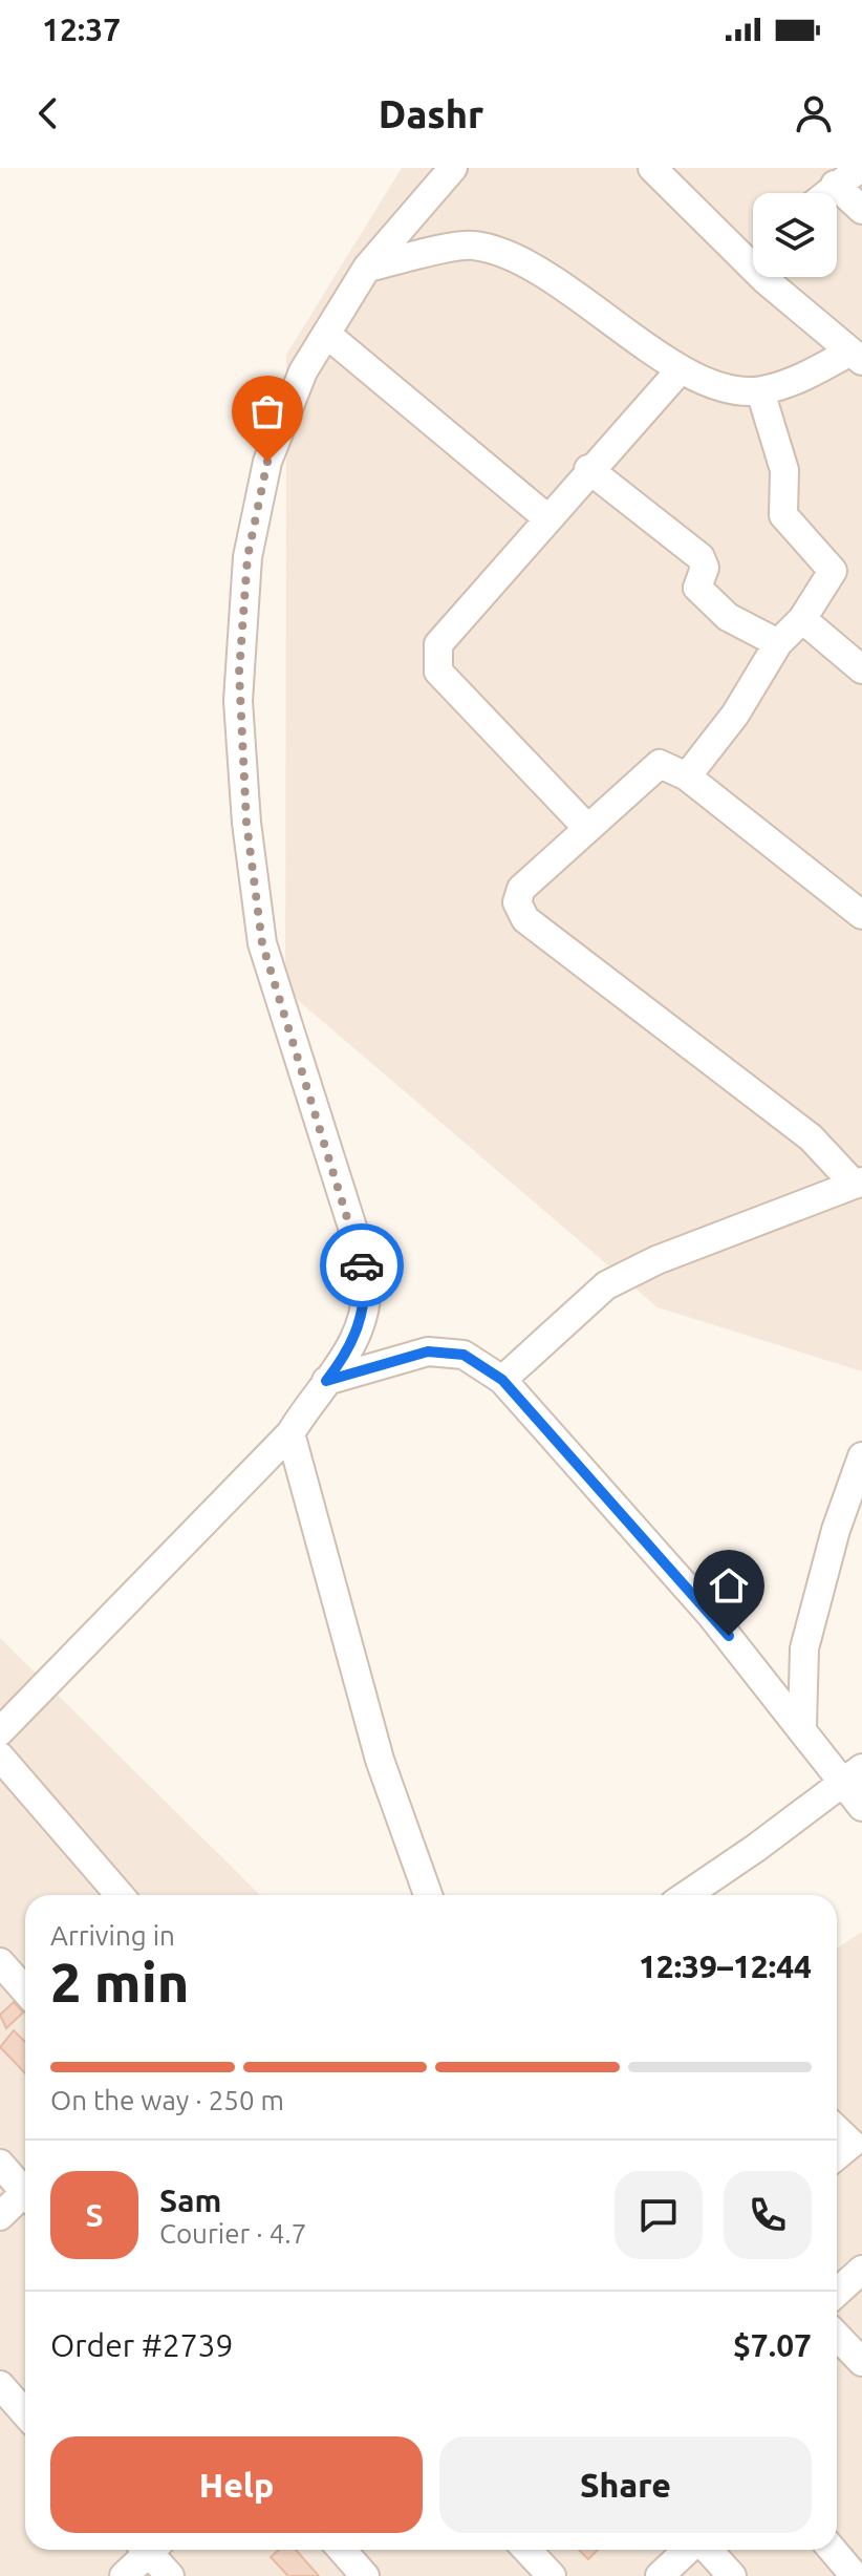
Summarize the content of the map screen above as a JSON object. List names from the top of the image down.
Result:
{
  "page": {
    "status": "12:37",
    "header": "Dashr",
    "heading": ["2 min", "Arriving in", "12:39–12:44"],
    "panel": [
      "Sam",
      "Courier · 4.7",
      "Order #2739",
      "$7.07"
    ],
    "bar": "On the way · 250 m",
    "round": "S",
    "buttons": ["Help", "Share"]
  }
}
